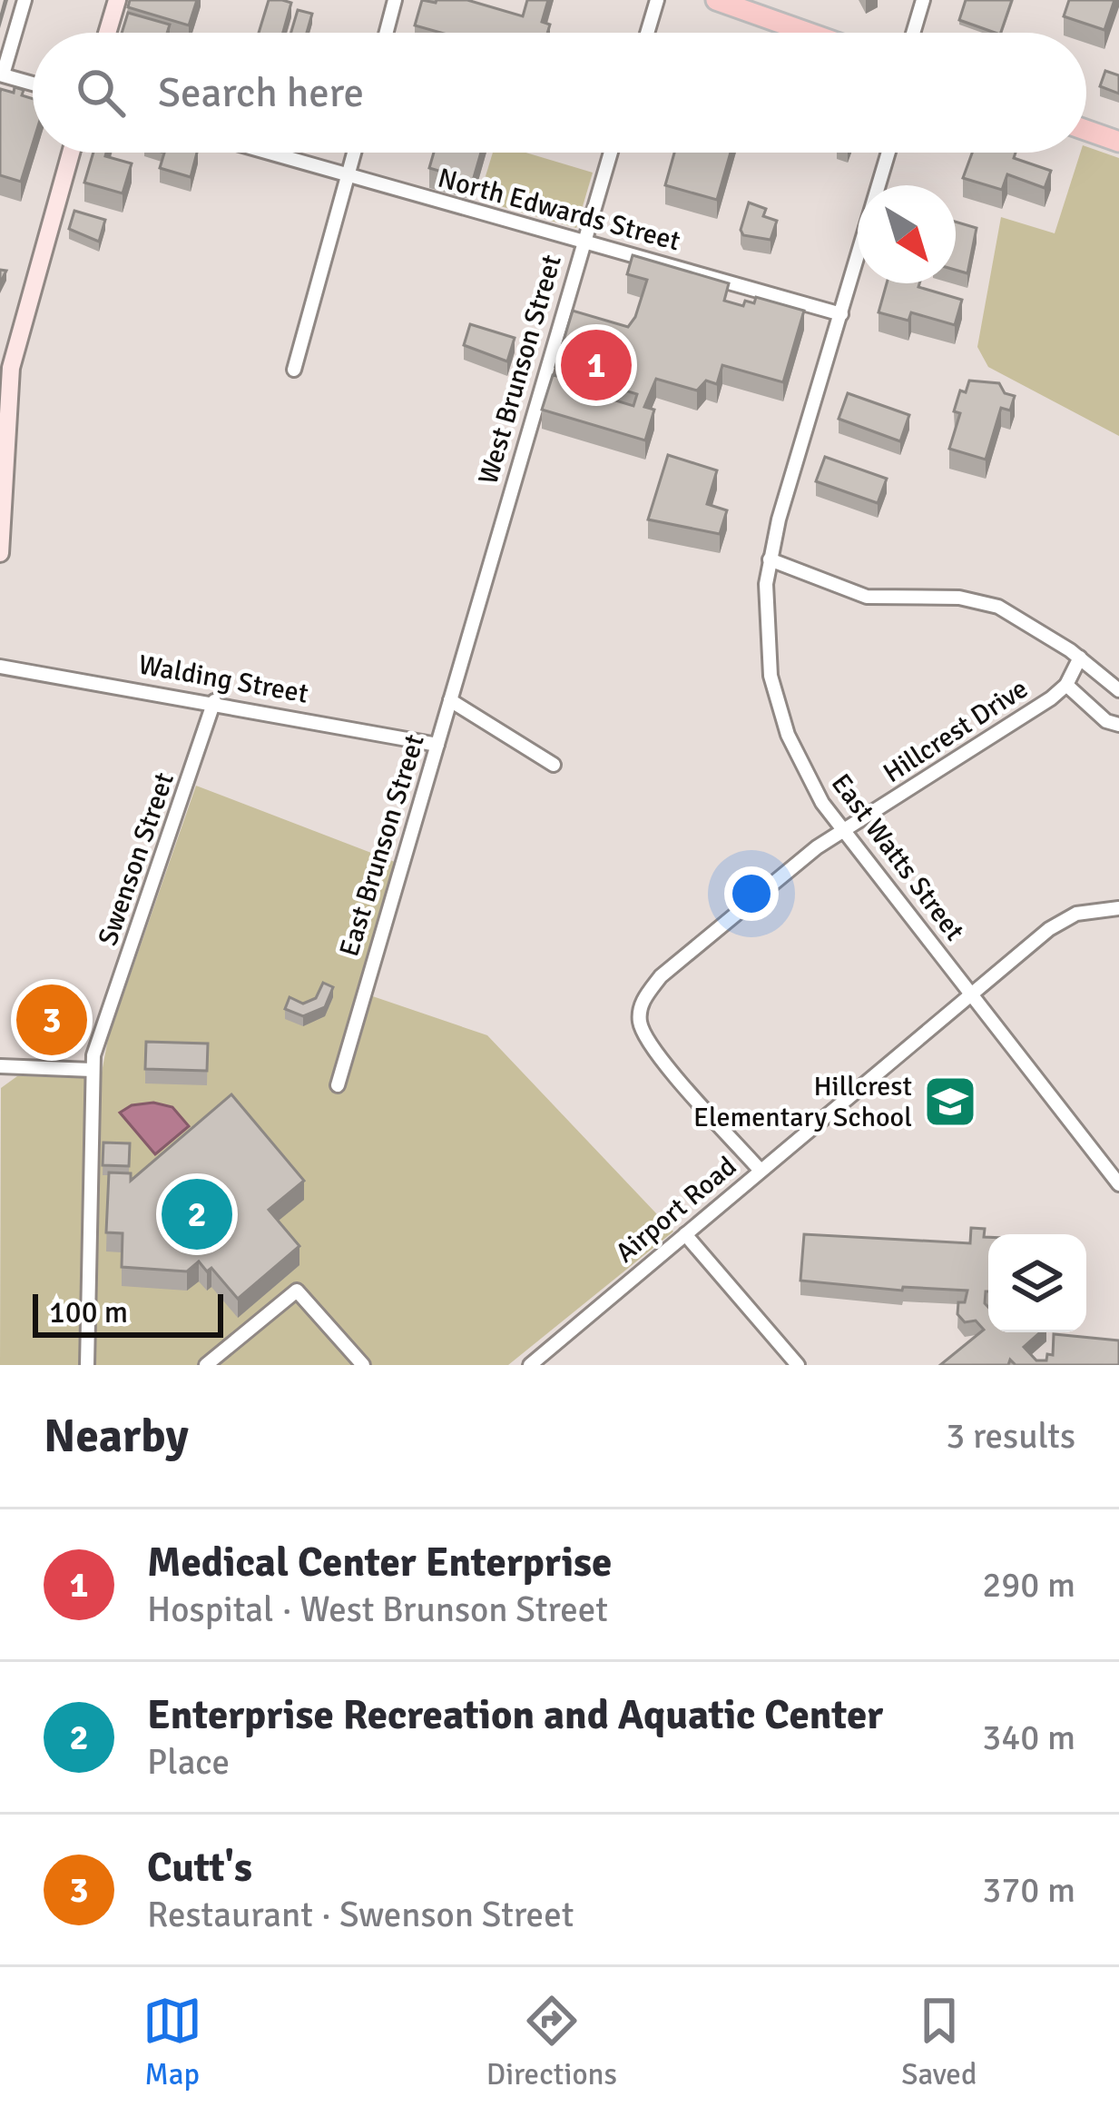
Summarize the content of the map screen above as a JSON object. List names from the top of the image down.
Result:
{
  "streets": {
    "street": [
      "North Edwards Street",
      "West Brunson Street",
      "Walding Street",
      "Hillcrest Drive",
      "East Brunson Street",
      "East Watts Street",
      "Swenson Street",
      "Airport Road"
    ]
  },
  "crossings": [
    ["North Edwards Street", "West Brunson Street"],
    ["North Edwards Street", "East Watts Street"],
    ["West Brunson Street", "East Brunson Street"],
    ["Walding Street", "East Brunson Street"],
    ["Walding Street", "Swenson Street"],
    ["Hillcrest Drive", "East Watts Street"],
    ["Hillcrest Drive", "Airport Road"],
    ["East Watts Street", "Airport Road"]
  ],
  "places": {
    "school or university": ["Hillcrest Elementary School"]
  },
  "scale_bar": "100 m",
  "north": "bottom right",
  "page": {
    "search": "Search here",
    "pins": ["1", "3", "2"],
    "scale": "100 m",
    "heading": ["Nearby", "3 results"],
    "list": [
      {
        "mark": "1",
        "name": "Medical Center Enterprise",
        "note": "Hospital · West Brunson Street",
        "value": "290 m"
      },
      {
        "mark": "2",
        "name": "Enterprise Recreation and Aquatic Center",
        "note": "Place",
        "value": "340 m"
      },
      {
        "mark": "3",
        "name": "Cutt's",
        "note": "Restaurant · Swenson Street",
        "value": "370 m"
      }
    ],
    "nav": ["Map", "Directions", "Saved"]
  }
}
